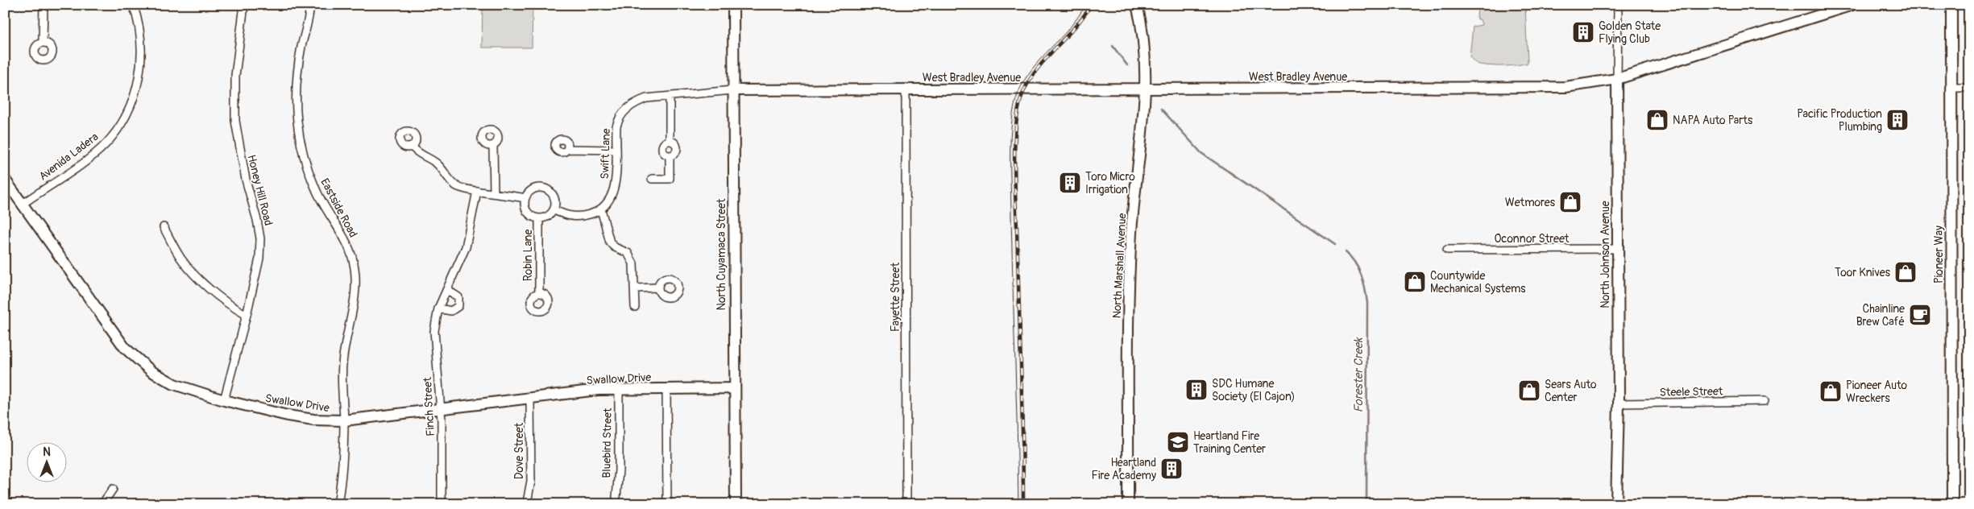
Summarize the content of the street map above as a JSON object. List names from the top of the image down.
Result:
{
  "streets": {
    "main road": [
      "West Bradley Avenue",
      "North Cuyamaca Street",
      "North Johnson Avenue",
      "Pioneer Way",
      "North Marshall Avenue",
      "Swallow Drive"
    ],
    "street": [
      "Swift Lane",
      "Avenida Ladera",
      "Honey Hill Road",
      "Eastside Road",
      "Oconnor Street",
      "Robin Lane",
      "Fayette Street",
      "Steele Street",
      "Finch Street",
      "Bluebird Street",
      "Dove Street"
    ]
  },
  "crossings": [
    ["West Bradley Avenue", "Swift Lane"],
    ["West Bradley Avenue", "North Cuyamaca Street"],
    ["West Bradley Avenue", "North Johnson Avenue"],
    ["West Bradley Avenue", "North Marshall Avenue"],
    ["West Bradley Avenue", "Fayette Street"],
    ["Swift Lane", "North Cuyamaca Street"],
    ["Avenida Ladera", "Swallow Drive"],
    ["Honey Hill Road", "Swallow Drive"],
    ["Eastside Road", "Swallow Drive"],
    ["Oconnor Street", "North Johnson Avenue"],
    ["North Cuyamaca Street", "Swallow Drive"],
    ["North Johnson Avenue", "Steele Street"],
    ["Swallow Drive", "Finch Street"],
    ["Swallow Drive", "Bluebird Street"],
    ["Swallow Drive", "Dove Street"]
  ],
  "water": ["Forester Creek"],
  "places": {
    "building": [
      "Golden State Flying Club",
      "Pacific Production Plumbing",
      "Toro Micro Irrigation",
      "SDC Humane Society (El Cajon)",
      "Heartland Fire Academy"
    ],
    "shop": [
      "NAPA Auto Parts",
      "Wetmores",
      "Toor Knives",
      "Countywide Mechanical Systems",
      "Sears Auto Center",
      "Pioneer Auto Wreckers"
    ],
    "cafe": ["Chainline Brew Café"],
    "school or university": ["Heartland Fire Training Center"]
  },
  "north": "top"
}
